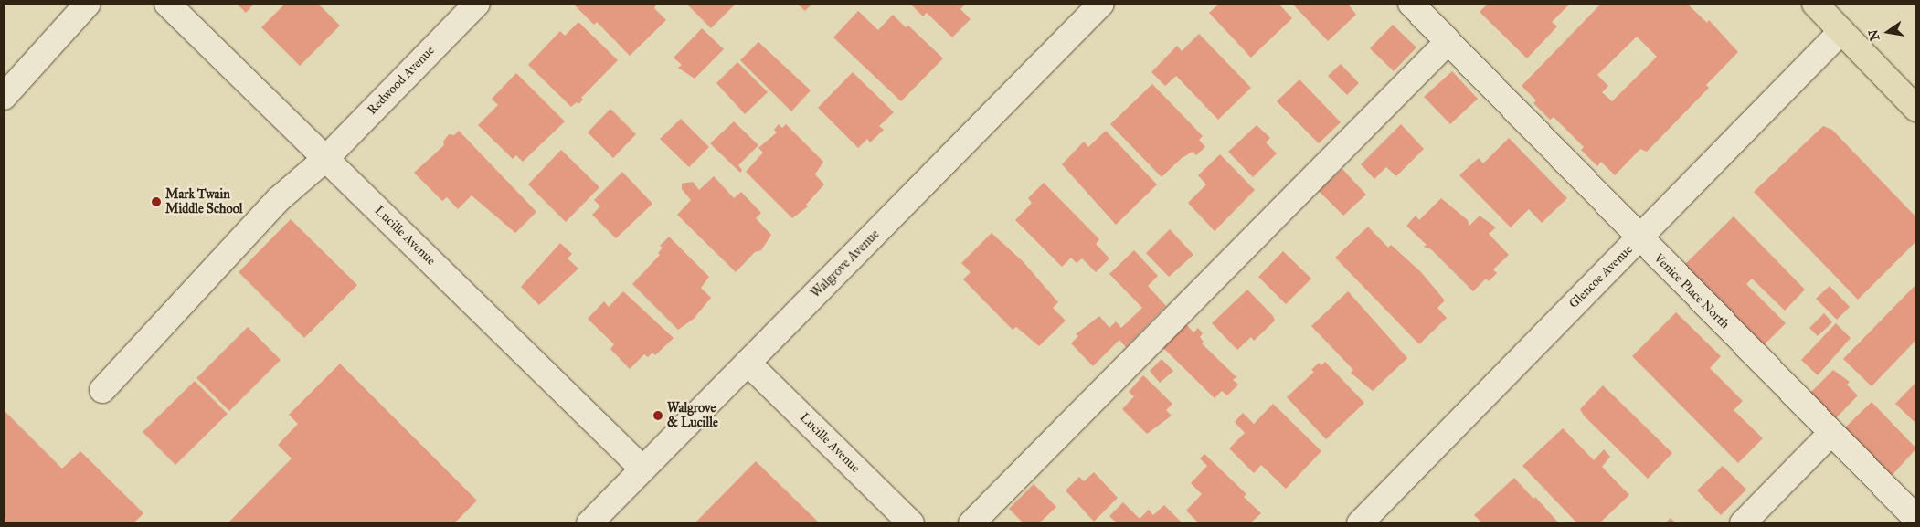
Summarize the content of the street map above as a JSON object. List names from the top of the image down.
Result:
{
  "streets": {
    "street": [
      "Redwood Avenue",
      "Lucille Avenue",
      "Walgrove Avenue",
      "Glencoe Avenue",
      "Venice Place North"
    ]
  },
  "crossings": [
    ["Redwood Avenue", "Lucille Avenue"],
    ["Lucille Avenue", "Walgrove Avenue"],
    ["Glencoe Avenue", "Venice Place North"]
  ],
  "places": ["Mark Twain Middle School", "Walgrove & Lucille"],
  "north": "left"
}
